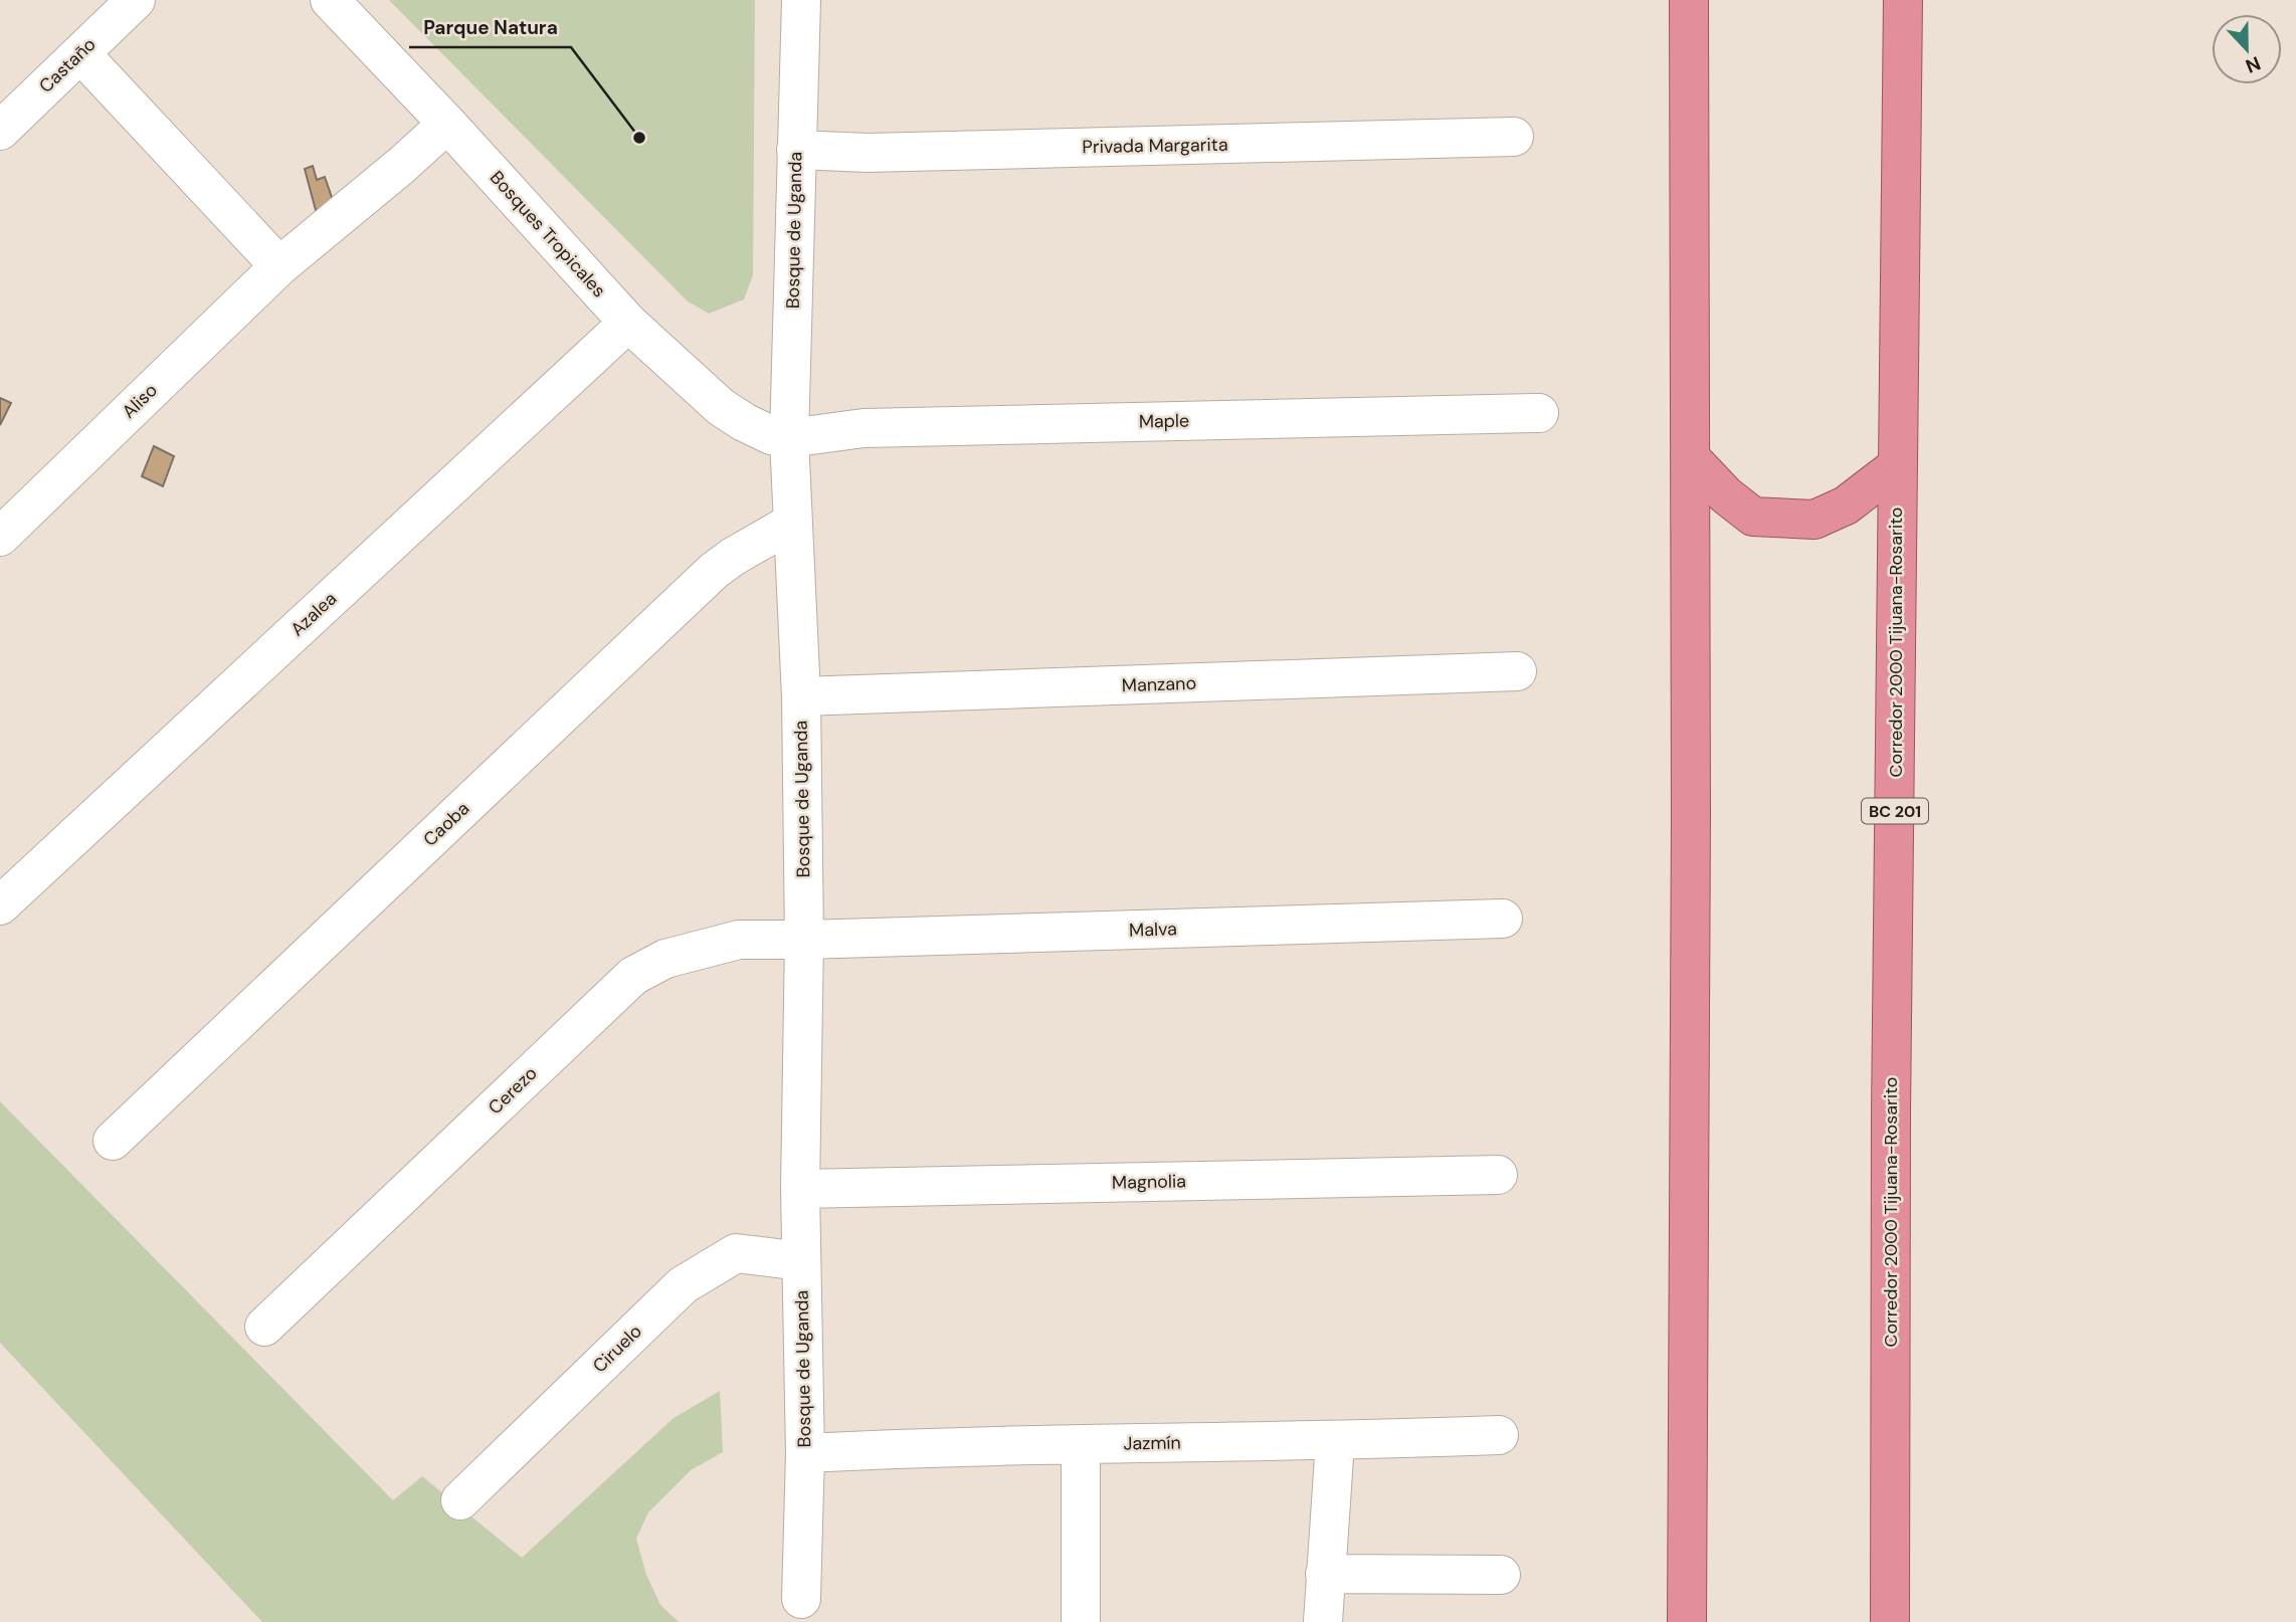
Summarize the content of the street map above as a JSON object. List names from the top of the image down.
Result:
{
  "streets": {
    "highway": ["Corredor 2000 Tijuana-Rosarito", "BC 201"],
    "street": [
      "Castaño",
      "Privada Margarita",
      "Bosque de Uganda",
      "Bosques Tropicales",
      "Aliso",
      "Maple",
      "Azalea",
      "Manzano",
      "Caoba",
      "Malva",
      "Cerezo",
      "Magnolia",
      "Ciruelo",
      "Jazmín"
    ]
  },
  "crossings": [
    ["Privada Margarita", "Bosque de Uganda"],
    ["Bosque de Uganda", "Bosques Tropicales"],
    ["Bosque de Uganda", "Maple"],
    ["Bosque de Uganda", "Manzano"],
    ["Bosque de Uganda", "Caoba"],
    ["Bosque de Uganda", "Malva"],
    ["Bosque de Uganda", "Cerezo"],
    ["Bosque de Uganda", "Magnolia"],
    ["Bosque de Uganda", "Ciruelo"],
    ["Bosque de Uganda", "Jazmín"],
    ["Bosques Tropicales", "Aliso"],
    ["Bosques Tropicales", "Maple"],
    ["Bosques Tropicales", "Azalea"],
    ["Malva", "Cerezo"]
  ],
  "places": ["Parque Natura"],
  "north": "bottom"
}
